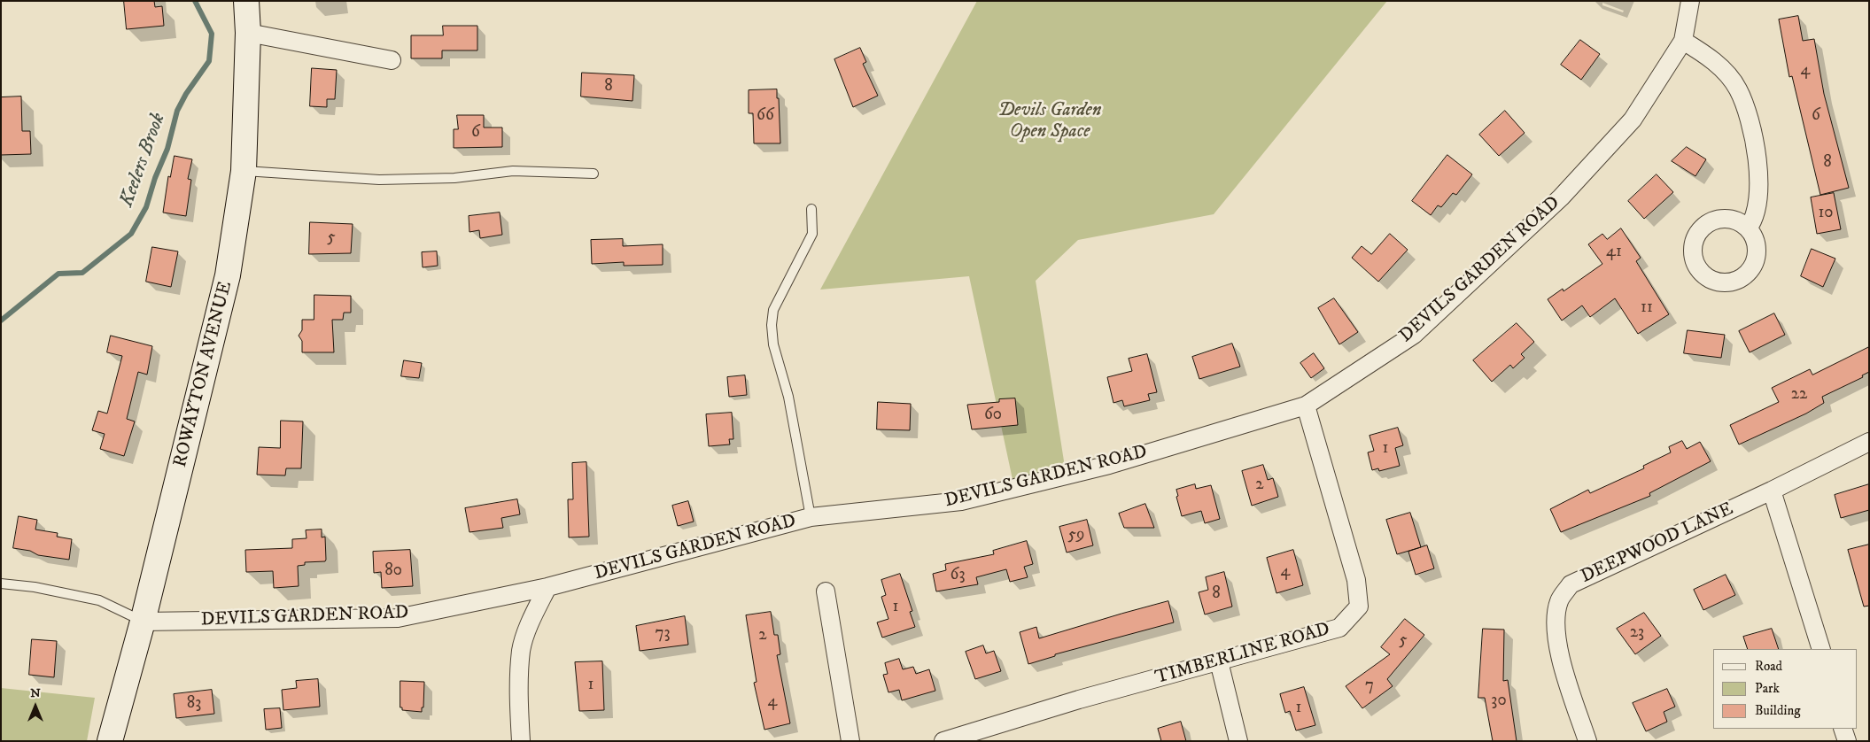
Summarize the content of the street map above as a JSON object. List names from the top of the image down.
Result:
{
  "streets": {
    "street": [
      "DEVILS GARDEN ROAD",
      "ROWAYTON AVENUE",
      "DEEPWOOD LANE",
      "TIMBERLINE ROAD"
    ]
  },
  "crossings": [
    ["DEVILS GARDEN ROAD", "ROWAYTON AVENUE"],
    ["DEVILS GARDEN ROAD", "TIMBERLINE ROAD"]
  ],
  "water": ["Keelers Brook"],
  "parks": ["Devils Garden Open Space"],
  "house_numbers": [
    "4",
    "8",
    "66",
    "6",
    "6",
    "8",
    "10",
    "5",
    "41",
    "11",
    "22",
    "60",
    "1",
    "2",
    "59",
    "80",
    "4",
    "63",
    "8",
    "1",
    "23",
    "73",
    "2",
    "5",
    "1",
    "7",
    "30",
    "4",
    "83",
    "1"
  ],
  "legend": ["Road", "Park", "Building"],
  "north": "top"
}
